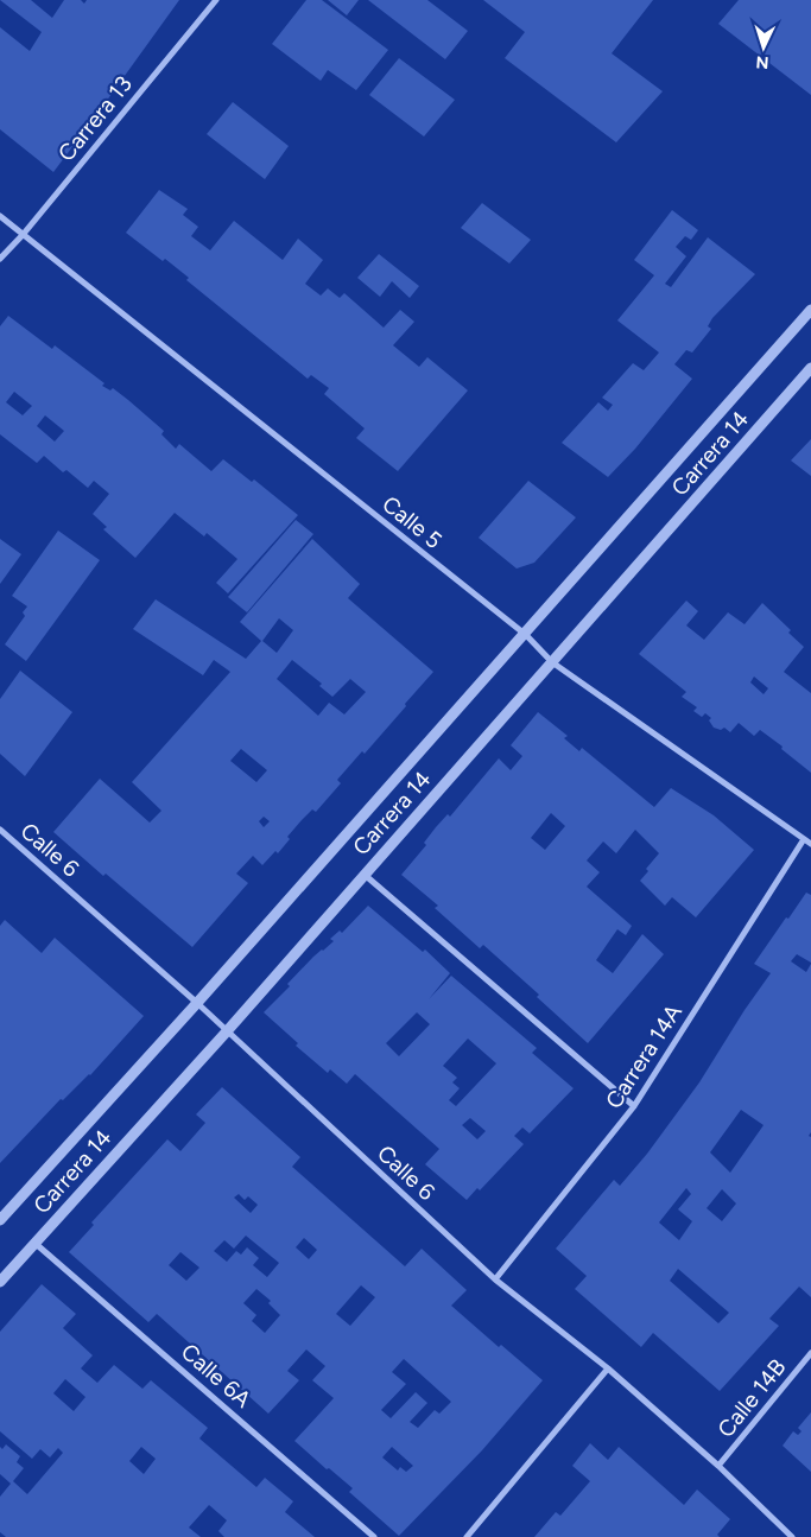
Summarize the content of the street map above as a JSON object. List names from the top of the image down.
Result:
{
  "streets": {
    "street": [
      "Carrera 13",
      "Carrera 14",
      "Calle 5",
      "Calle 6",
      "Carrera 14A",
      "Calle 6A",
      "Calle 14B"
    ]
  },
  "crossings": [
    ["Carrera 13", "Calle 5"],
    ["Carrera 14", "Calle 5"],
    ["Carrera 14", "Calle 6"],
    ["Carrera 14", "Calle 6A"],
    ["Calle 5", "Carrera 14A"],
    ["Calle 6", "Carrera 14A"],
    ["Calle 6", "Calle 14B"]
  ],
  "north": "bottom"
}
